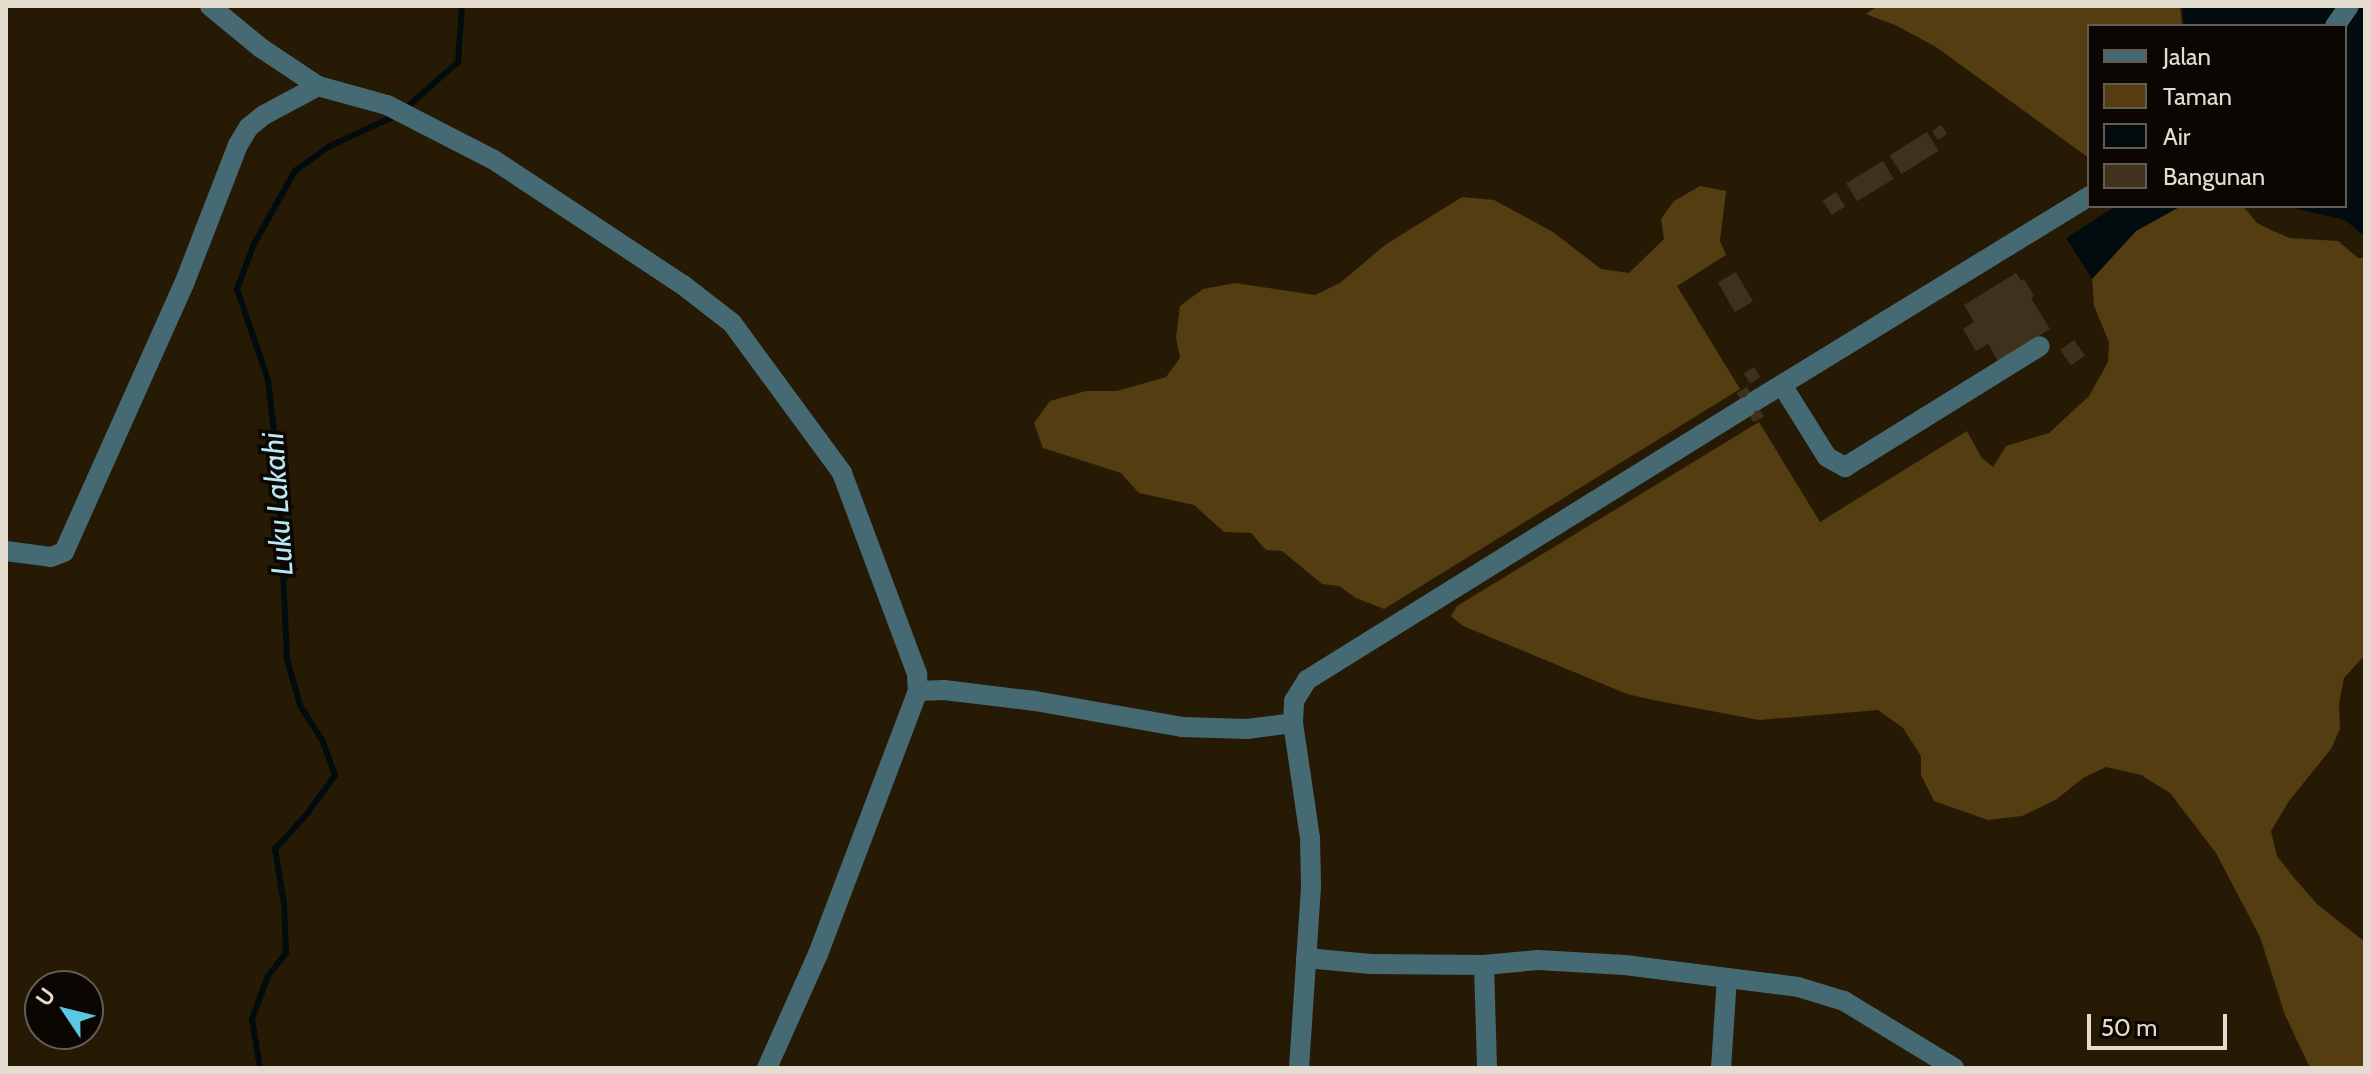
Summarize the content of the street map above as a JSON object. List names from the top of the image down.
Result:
{
  "water": ["Luku Lakahi"],
  "legend": [
    "Jalan",
    "Taman",
    "Air",
    "Bangunan"
  ],
  "scale_bar": "50 m",
  "north": "top left"
}
